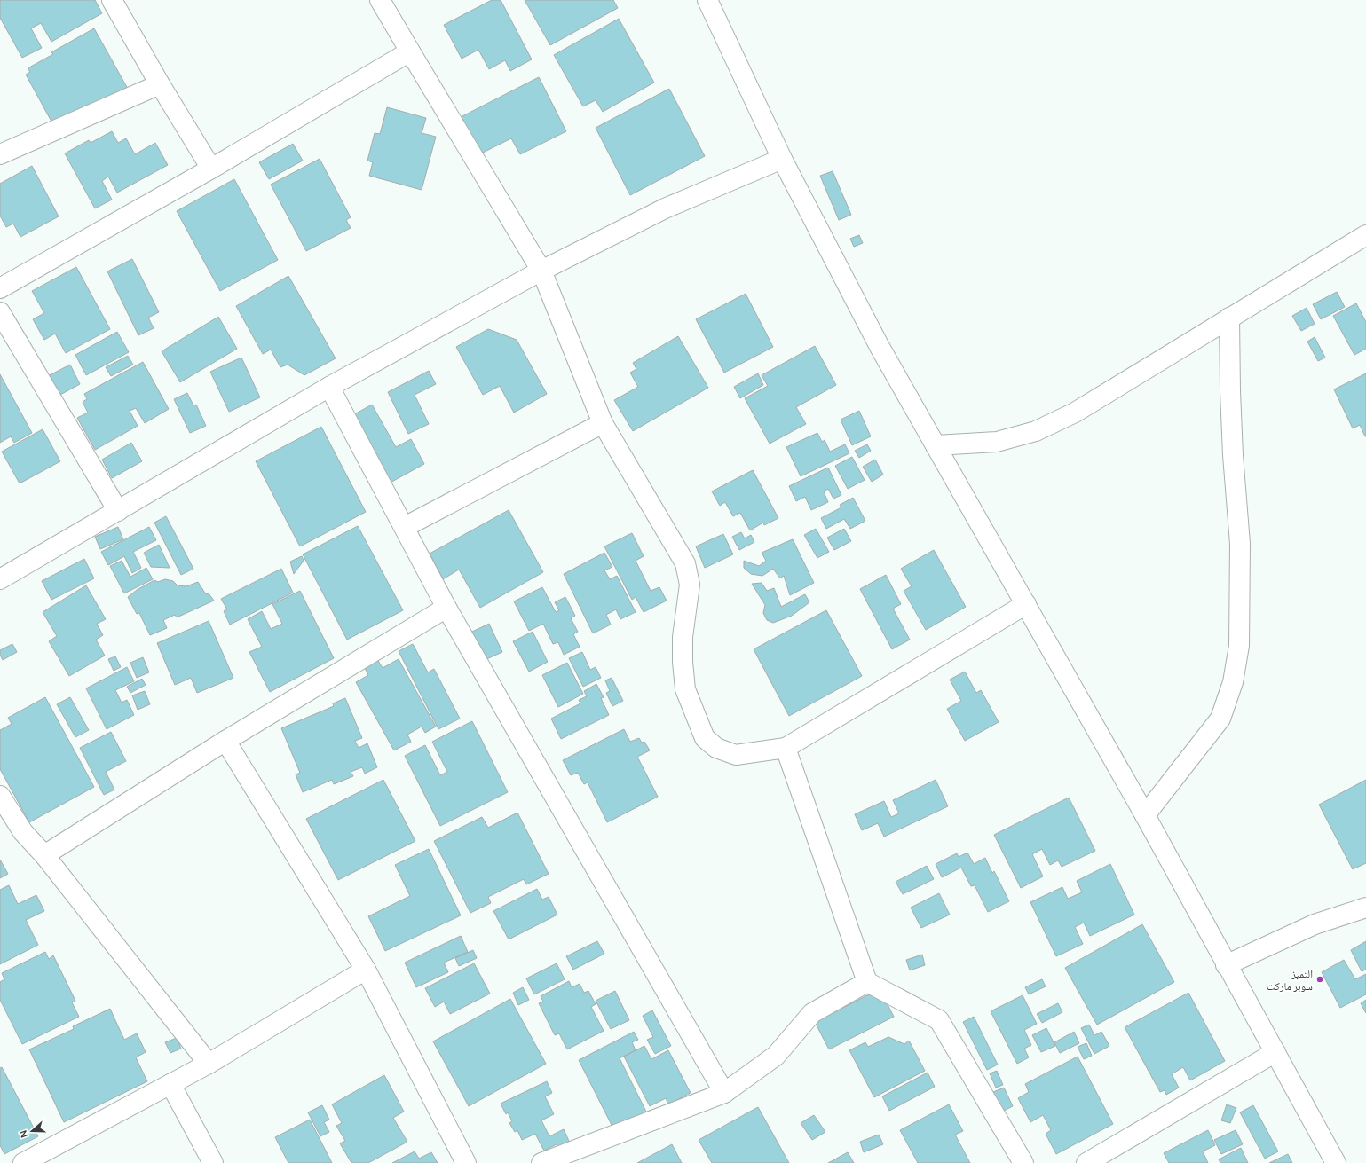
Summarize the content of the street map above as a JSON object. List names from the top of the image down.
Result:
{
  "places": ["التميز سوبر ماركت"],
  "north": "left"
}
